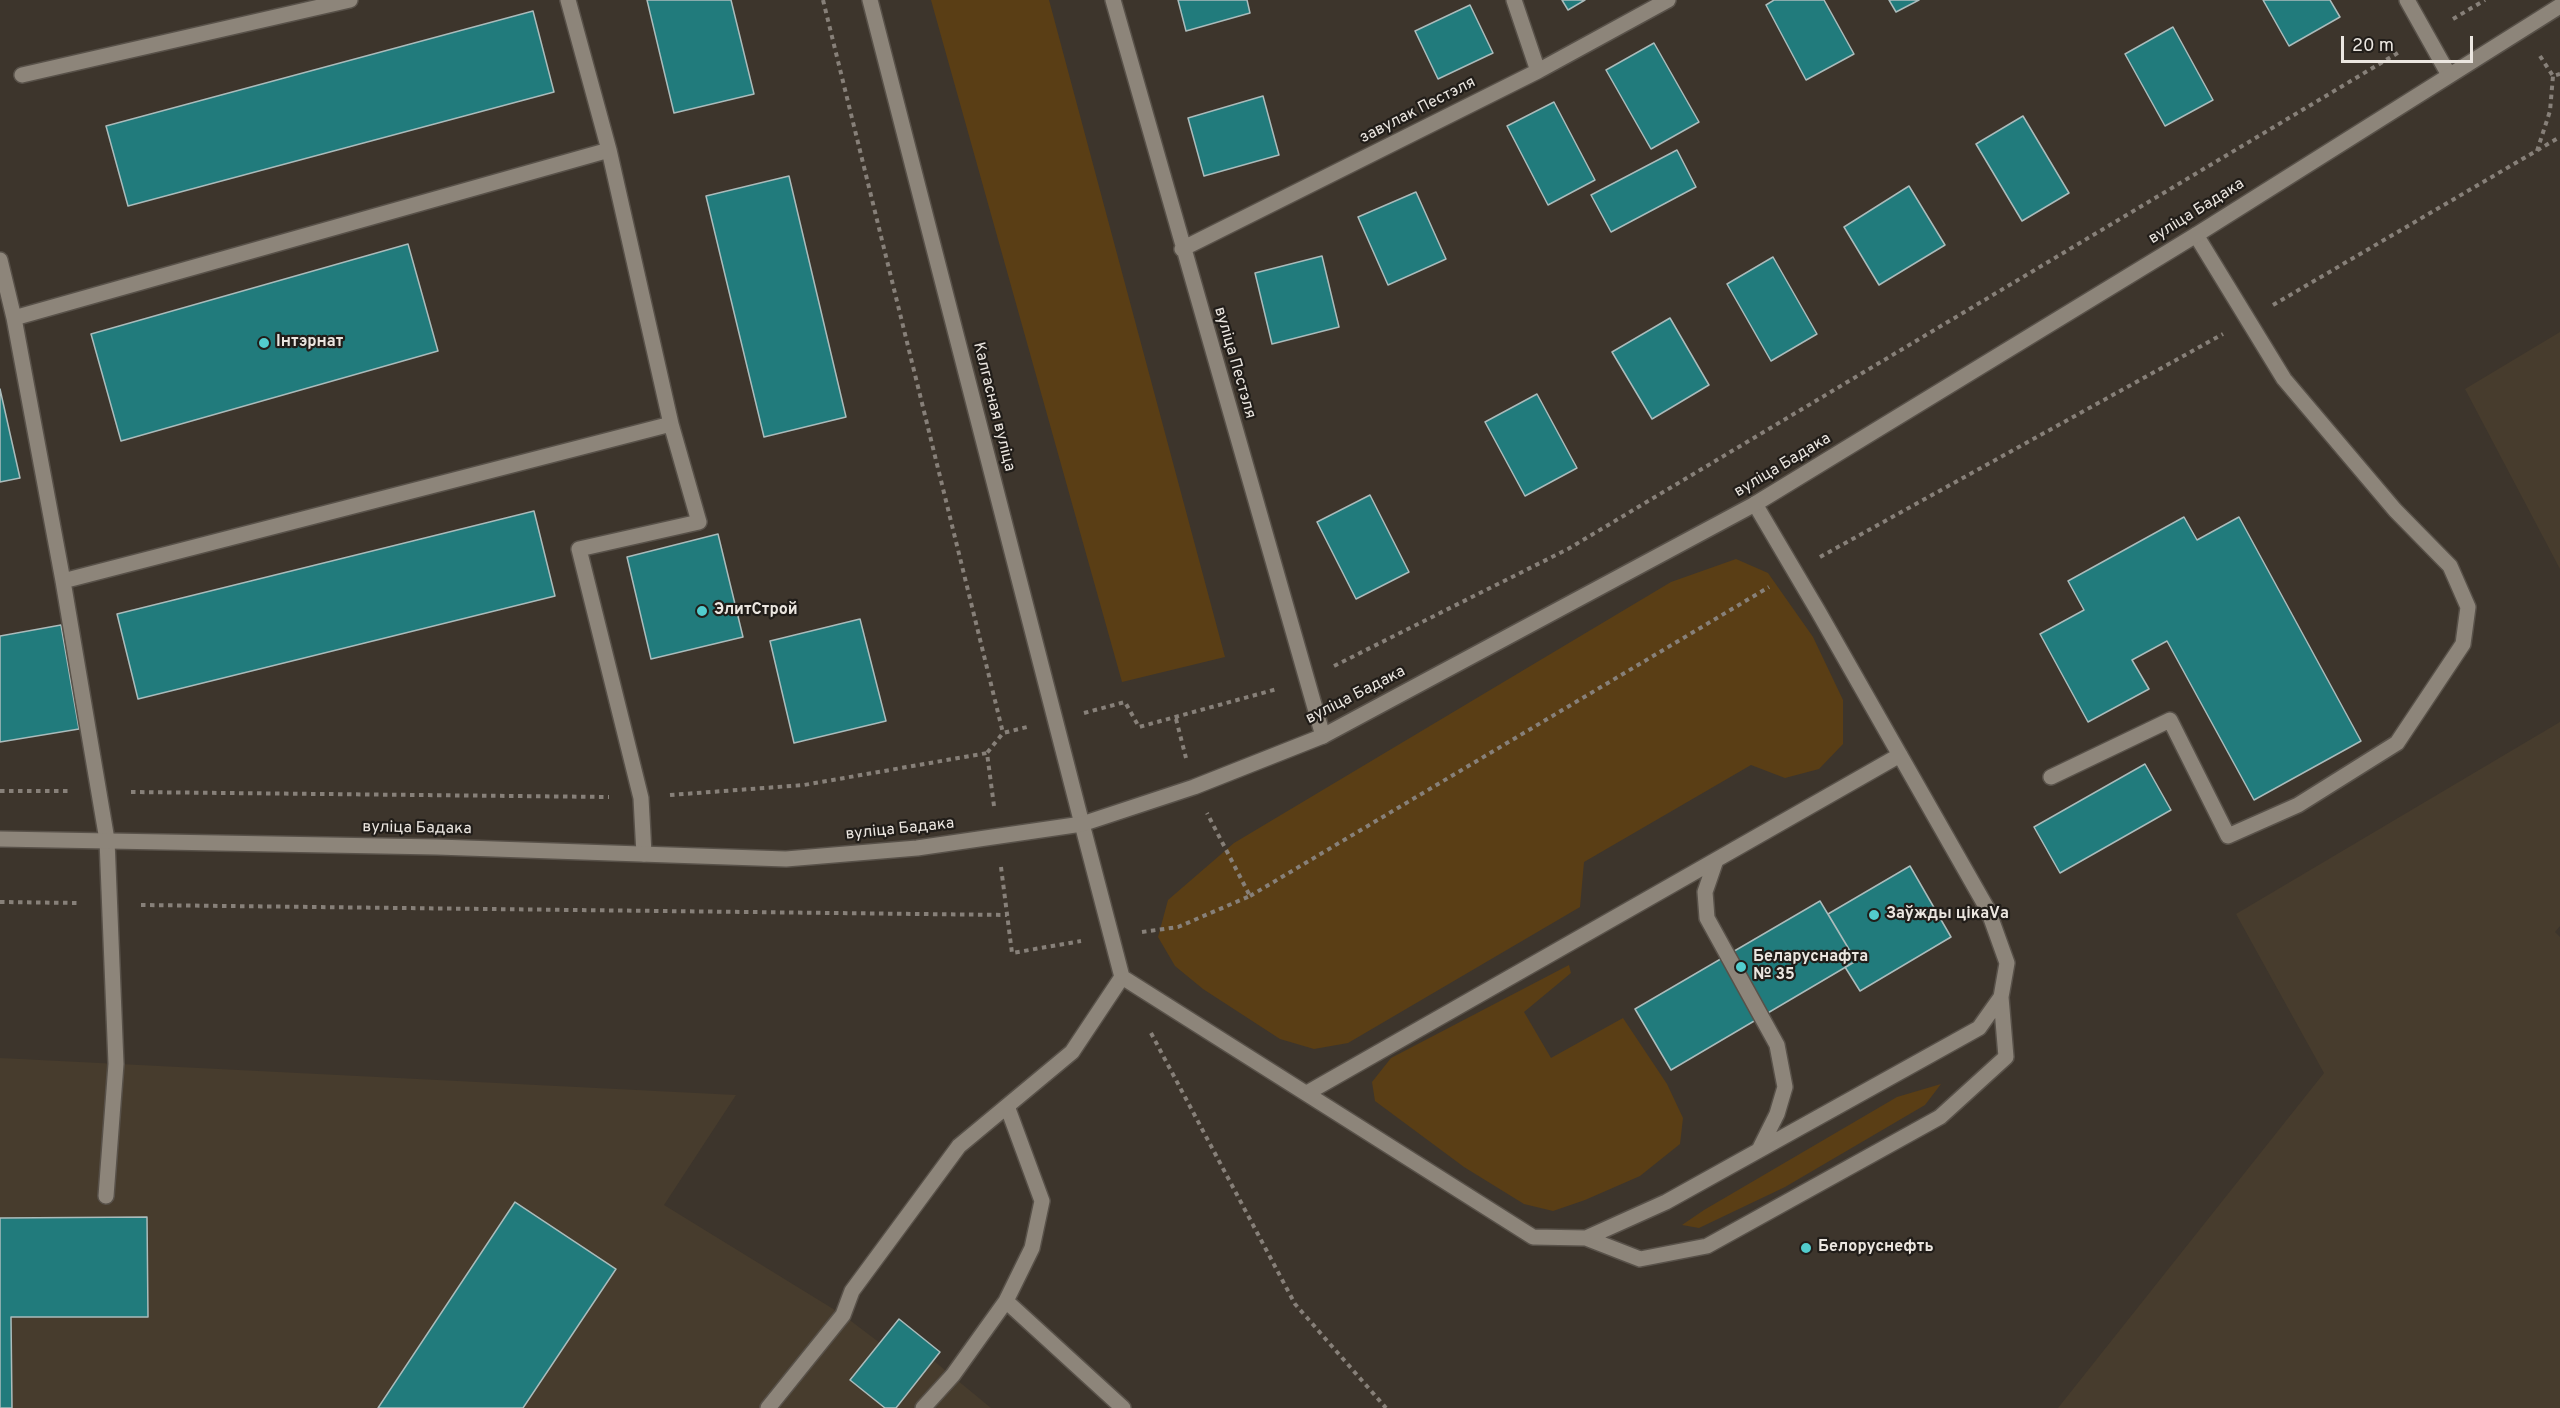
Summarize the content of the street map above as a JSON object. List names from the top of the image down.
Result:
{
  "streets": {
    "main road": [
      "завулак Пестэля",
      "вуліца Бадака",
      "вуліца Пестэля",
      "Калгасная вуліца"
    ]
  },
  "crossings": [
    ["завулак Пестэля", "вуліца Пестэля"],
    ["вуліца Бадака", "вуліца Пестэля"],
    ["вуліца Бадака", "Калгасная вуліца"]
  ],
  "places": [
    "Інтэрнат",
    "ЭлитСтрой",
    "Заўжды цікаVа",
    "Беларуснафта № 35",
    "Белоруснефть"
  ],
  "scale_bar": "20 m"
}
